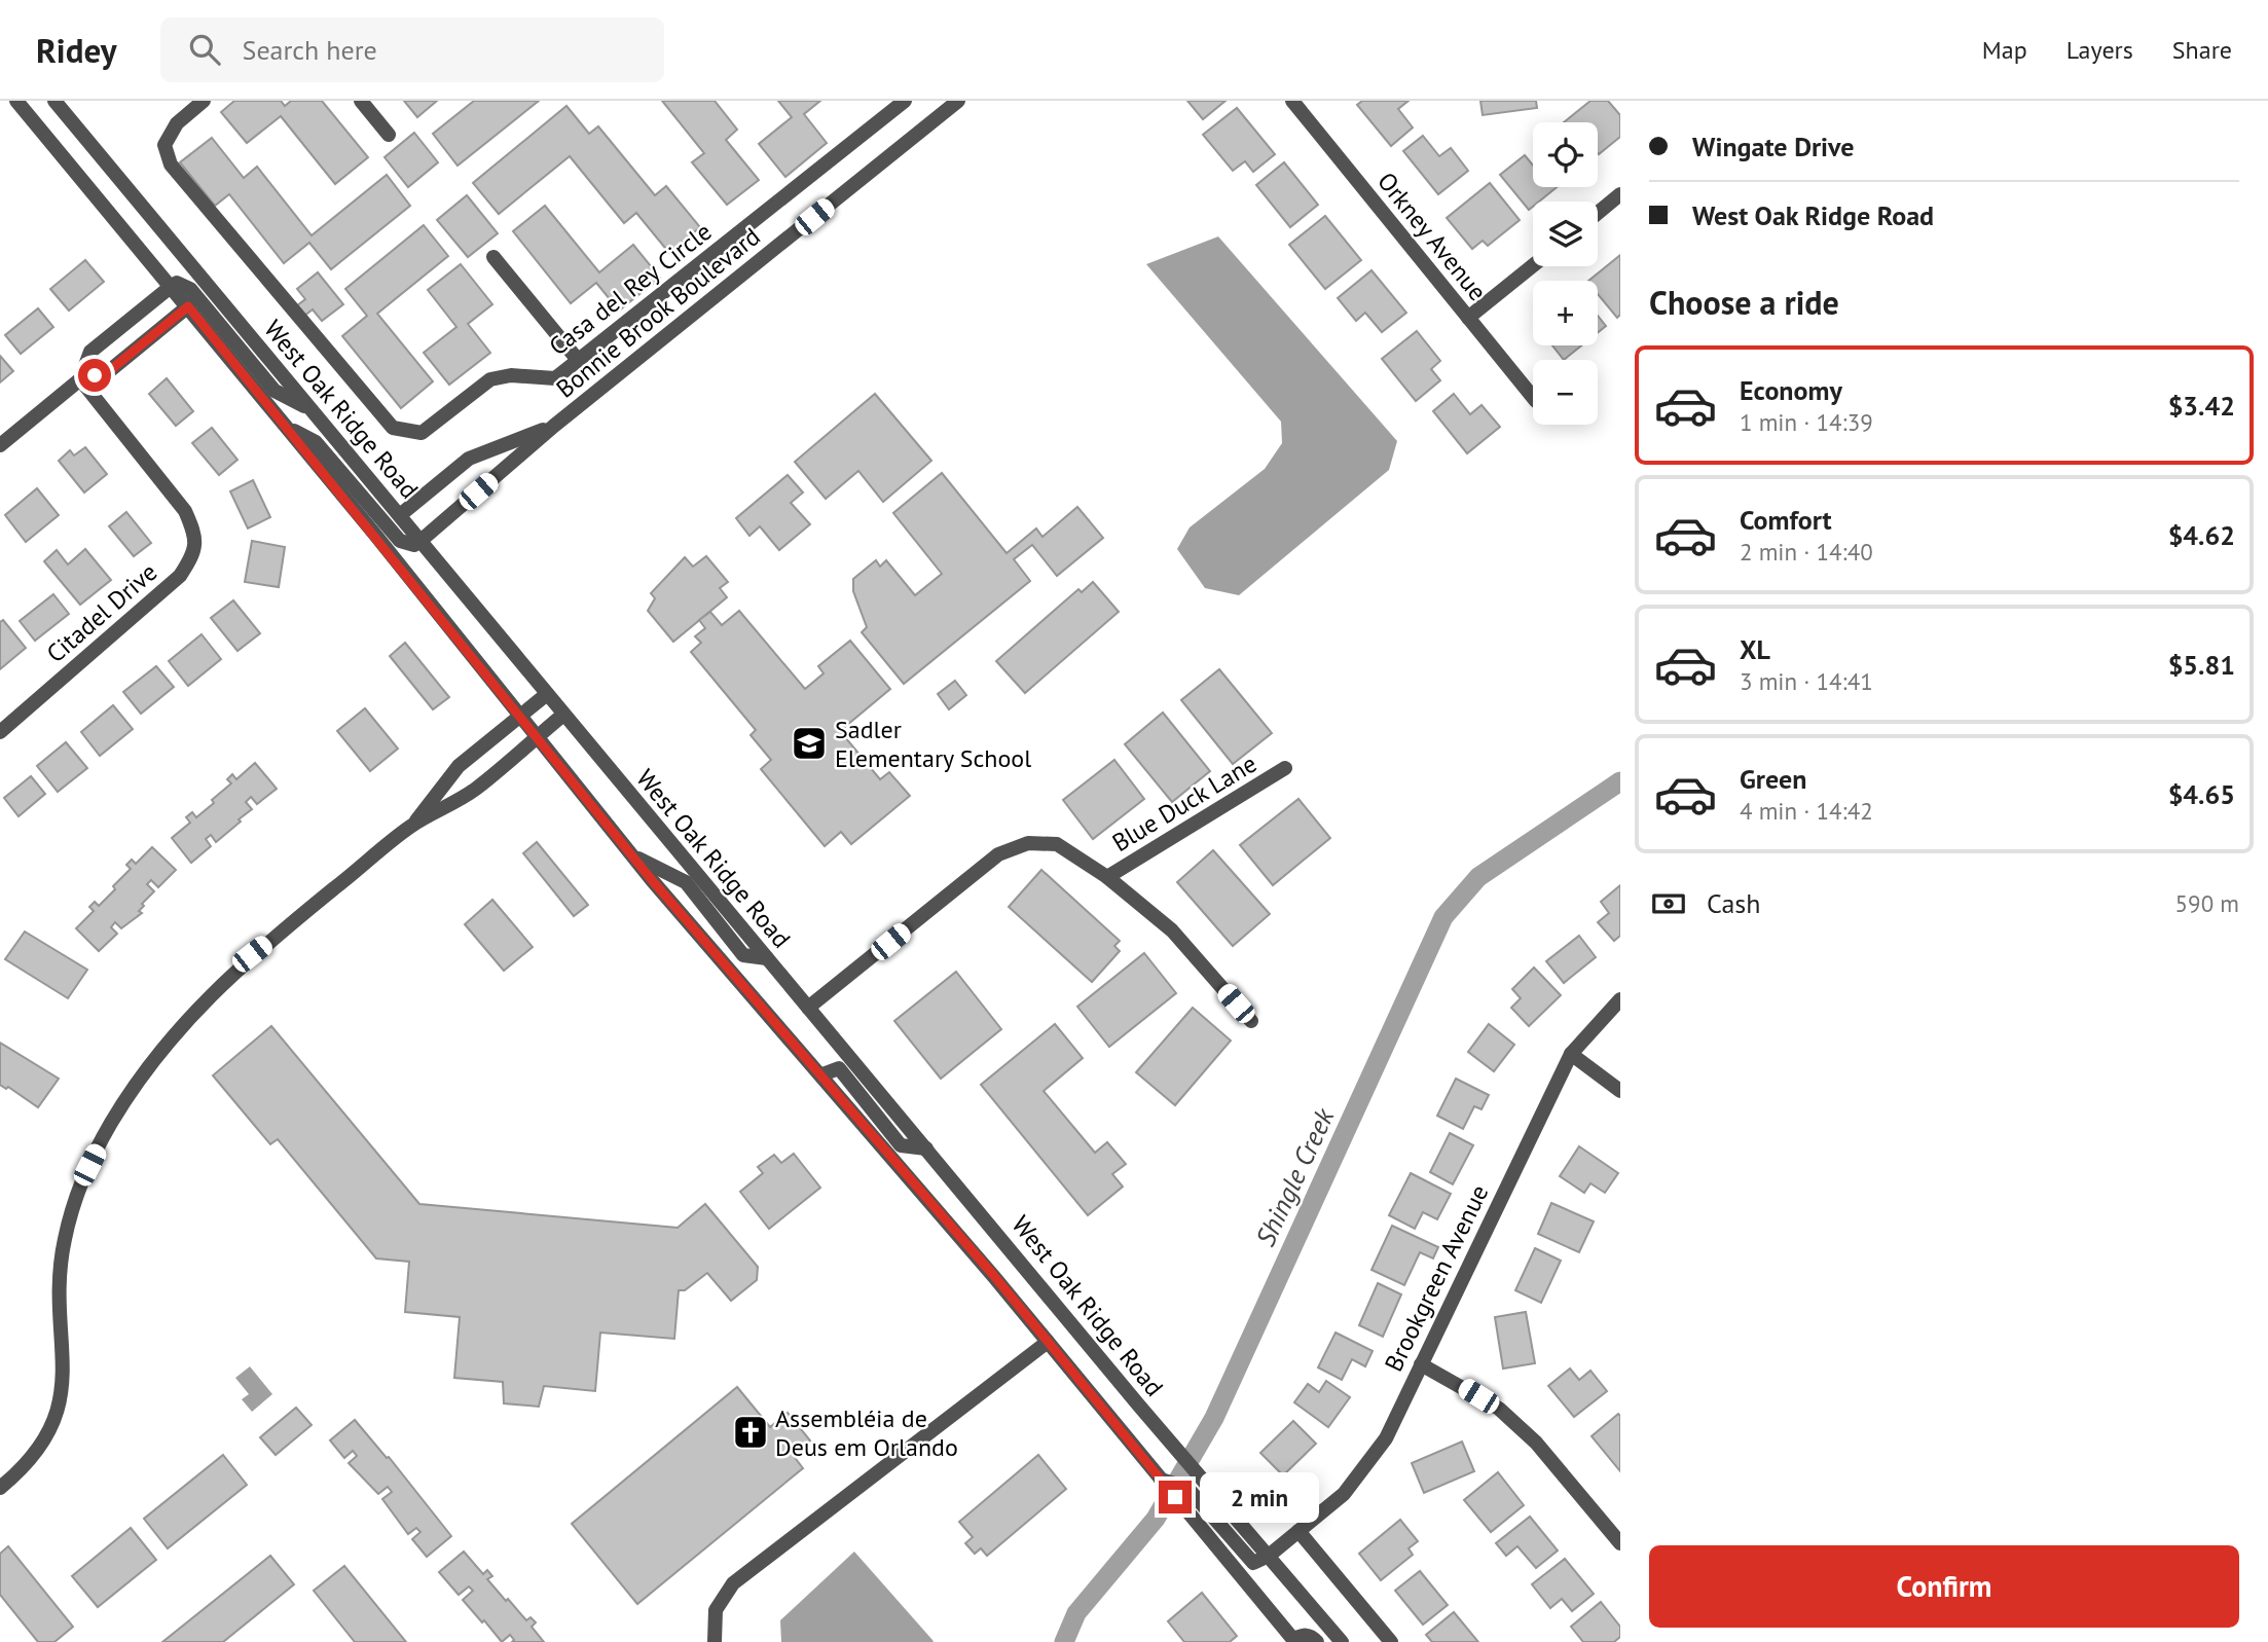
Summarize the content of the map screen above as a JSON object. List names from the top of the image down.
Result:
{
  "streets": {
    "street": [
      "Orkney Avenue",
      "Casa del Rey Circle",
      "Bonnie Brook Boulevard",
      "West Oak Ridge Road",
      "Citadel Drive",
      "Blue Duck Lane",
      "Brookgreen Avenue"
    ]
  },
  "crossings": [
    ["Bonnie Brook Boulevard", "West Oak Ridge Road"],
    ["West Oak Ridge Road", "Brookgreen Avenue"]
  ],
  "water": ["Shingle Creek"],
  "places": {
    "school or university": ["Sadler Elementary School"],
    "church": ["Assembléia de Deus em Orlando"]
  },
  "page": {
    "header": "Ridey",
    "search": "Search here",
    "nav": ["Map", "Layers", "Share"],
    "banner": ["Wingate Drive", "West Oak Ridge Road"],
    "map_buttons": ["+", "−"],
    "heading": "Choose a ride",
    "list": [
      {
        "name": "Economy",
        "note": "1 min · 14:39",
        "value": "$3.42"
      },
      {
        "name": "Comfort",
        "note": "2 min · 14:40",
        "value": "$4.62"
      },
      {
        "name": "XL",
        "note": "3 min · 14:41",
        "value": "$5.81"
      },
      {
        "name": "Green",
        "note": "4 min · 14:42",
        "value": "$4.65"
      }
    ],
    "pay": ["Cash", "590 m"],
    "bubble": "2 min",
    "buttons": "Confirm"
  }
}
